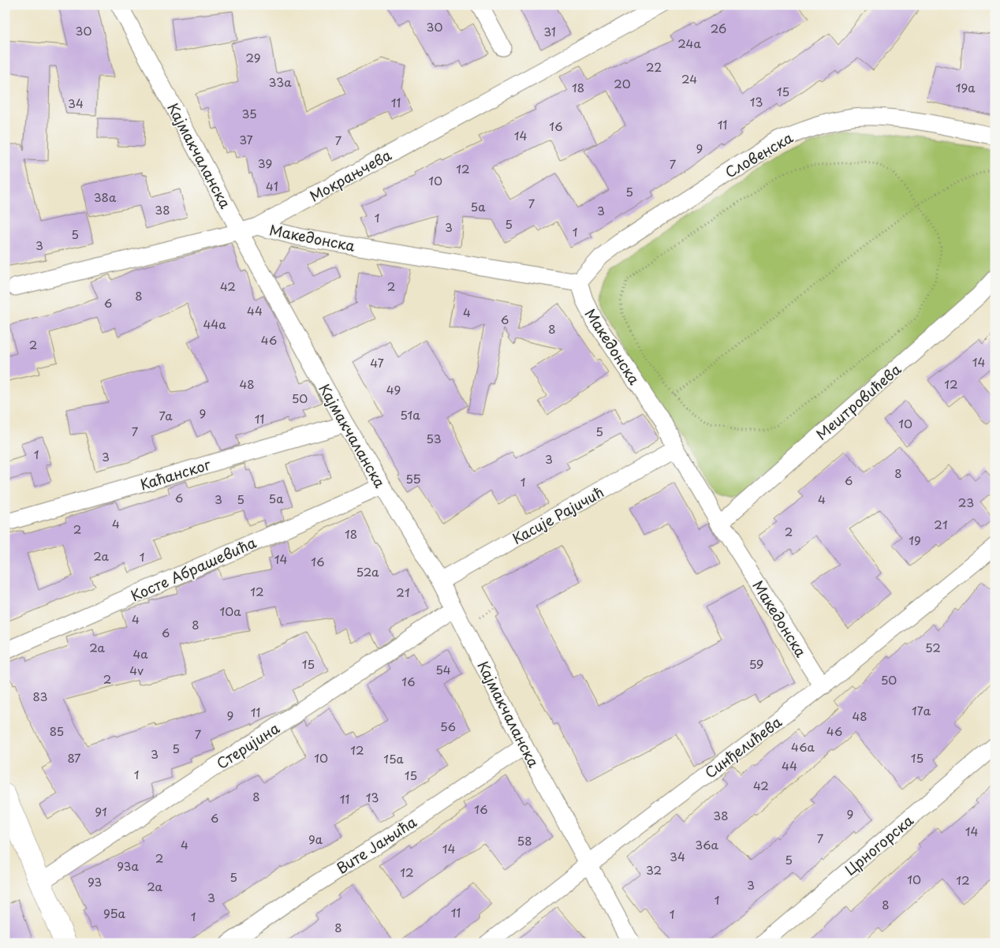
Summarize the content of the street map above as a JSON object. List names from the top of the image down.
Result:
{
  "streets": {
    "street": [
      "Словенска",
      "Кајмакчаланска",
      "Мокрањчева",
      "Македонска",
      "Мештровићева",
      "Каћанског",
      "Касије Рајичић",
      "Косте Абрашевића",
      "Стеријина",
      "Синђелићева",
      "Вите Јањића",
      "Црногорска"
    ]
  },
  "crossings": [
    ["Словенска", "Македонска"],
    ["Кајмакчаланска", "Мокрањчева"],
    ["Кајмакчаланска", "Каћанског"],
    ["Кајмакчаланска", "Касије Рајичић"],
    ["Кајмакчаланска", "Косте Абрашевића"],
    ["Кајмакчаланска", "Стеријина"],
    ["Кајмакчаланска", "Синђелићева"],
    ["Кајмакчаланска", "Вите Јањића"],
    ["Мокрањчева", "Македонска"],
    ["Македонска", "Мештровићева"],
    ["Македонска", "Касије Рајичић"],
    ["Македонска", "Синђелићева"]
  ],
  "house_numbers": [
    "30",
    "26",
    "30",
    "31",
    "24a",
    "29",
    "22",
    "24",
    "33a",
    "20",
    "18",
    "19a",
    "15",
    "13",
    "11",
    "34",
    "35",
    "11",
    "16",
    "14",
    "37",
    "7",
    "9",
    "39",
    "7",
    "12",
    "10",
    "41",
    "5",
    "38a",
    "7",
    "5a",
    "38",
    "3",
    "1",
    "5",
    "3",
    "1",
    "5",
    "3",
    "42",
    "2",
    "8",
    "6",
    "44",
    "4",
    "6",
    "44a",
    "8",
    "46",
    "2",
    "14",
    "47",
    "48",
    "12",
    "49",
    "50",
    "9",
    "51a",
    "7a",
    "11",
    "10",
    "7",
    "5",
    "53",
    "1",
    "3",
    "3",
    "8",
    "55",
    "6",
    "1",
    "6",
    "5a",
    "3",
    "5",
    "4",
    "23",
    "4",
    "21",
    "2",
    "2",
    "18",
    "19",
    "2a",
    "1",
    "14",
    "16",
    "52a",
    "12",
    "21",
    "10a",
    "4",
    "8",
    "6",
    "2a",
    "52",
    "4a",
    "15",
    "59",
    "54",
    "4v",
    "2",
    "50",
    "16",
    "83",
    "17a",
    "11",
    "9",
    "48",
    "56",
    "85",
    "46",
    "7",
    "46a",
    "5",
    "12",
    "3",
    "87",
    "10",
    "15",
    "15a",
    "44",
    "1",
    "15",
    "42",
    "8",
    "13",
    "11",
    "16",
    "91",
    "9",
    "38",
    "6",
    "14",
    "7",
    "9a",
    "58",
    "4",
    "36a",
    "14",
    "34",
    "2",
    "5",
    "93a",
    "32",
    "12",
    "5",
    "10",
    "12",
    "93",
    "3",
    "2a",
    "3",
    "1",
    "8",
    "11",
    "95a",
    "1",
    "1",
    "8"
  ]
}
